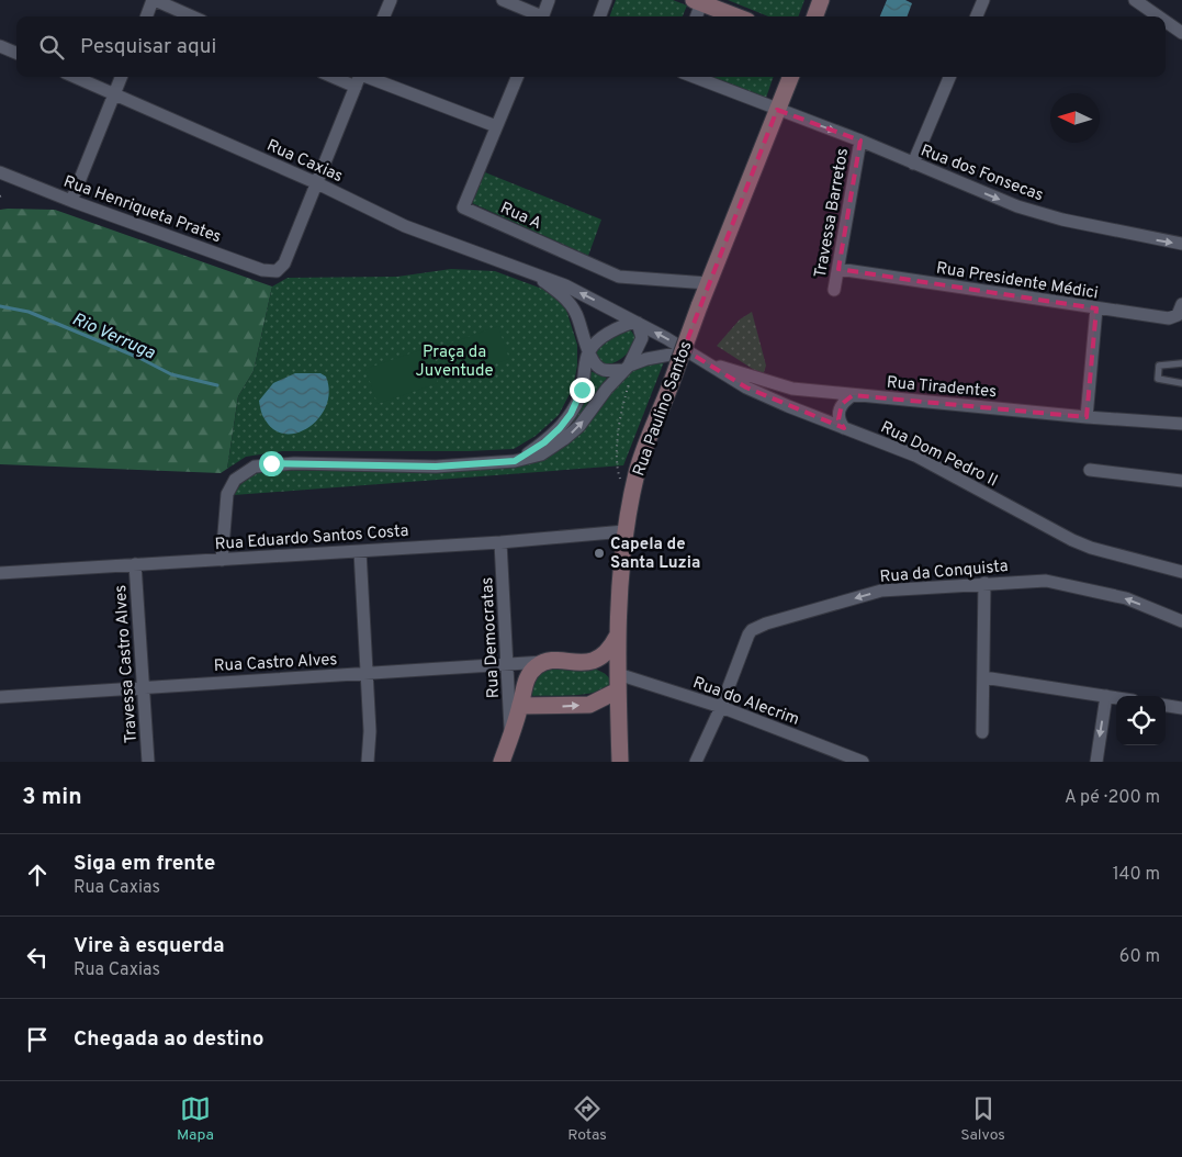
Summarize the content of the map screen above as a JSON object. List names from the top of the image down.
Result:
{
  "streets": {
    "main road": ["Rua Paulino Santos"],
    "street": [
      "Rua Caxias",
      "Rua dos Fonsecas",
      "Rua Henriqueta Prates",
      "Travessa Barretos",
      "Rua A",
      "Rua Presidente Médici",
      "Rua Tiradentes",
      "Rua Dom Pedro II",
      "Rua Eduardo Santos Costa",
      "Rua da Conquista",
      "Rua Democratas",
      "Rua Castro Alves",
      "Travessa Castro Alves",
      "Rua do Alecrim"
    ]
  },
  "crossings": [
    ["Rua Caxias", "Rua Henriqueta Prates"],
    ["Rua Caxias", "Rua Dom Pedro II"],
    ["Rua dos Fonsecas", "Travessa Barretos"],
    ["Rua dos Fonsecas", "Rua Paulino Santos"],
    ["Travessa Barretos", "Rua Presidente Médici"],
    ["Rua A", "Rua Paulino Santos"],
    ["Rua Tiradentes", "Rua Dom Pedro II"],
    ["Rua Paulino Santos", "Rua Eduardo Santos Costa"],
    ["Rua Paulino Santos", "Rua do Alecrim"],
    ["Rua Eduardo Santos Costa", "Rua Democratas"],
    ["Rua Eduardo Santos Costa", "Travessa Castro Alves"],
    ["Rua da Conquista", "Rua do Alecrim"],
    ["Rua Democratas", "Rua Castro Alves"],
    ["Rua Castro Alves", "Travessa Castro Alves"]
  ],
  "one_way": ["Rua dos Fonsecas", "Rua da Conquista"],
  "water": ["Rio Verruga"],
  "parks": ["Praça da Juventude"],
  "places": ["Capela de Santa Luzia"],
  "north": "left",
  "page": {
    "search": "Pesquisar aqui",
    "heading": ["3 min", "A pé · 200 m"],
    "list": [
      ["Siga em frente", "Rua Caxias", "140 m"],
      ["Vire à esquerda", "Rua Caxias", "60 m"],
      "Chegada ao destino"
    ],
    "nav": ["Mapa", "Rotas", "Salvos"]
  }
}
